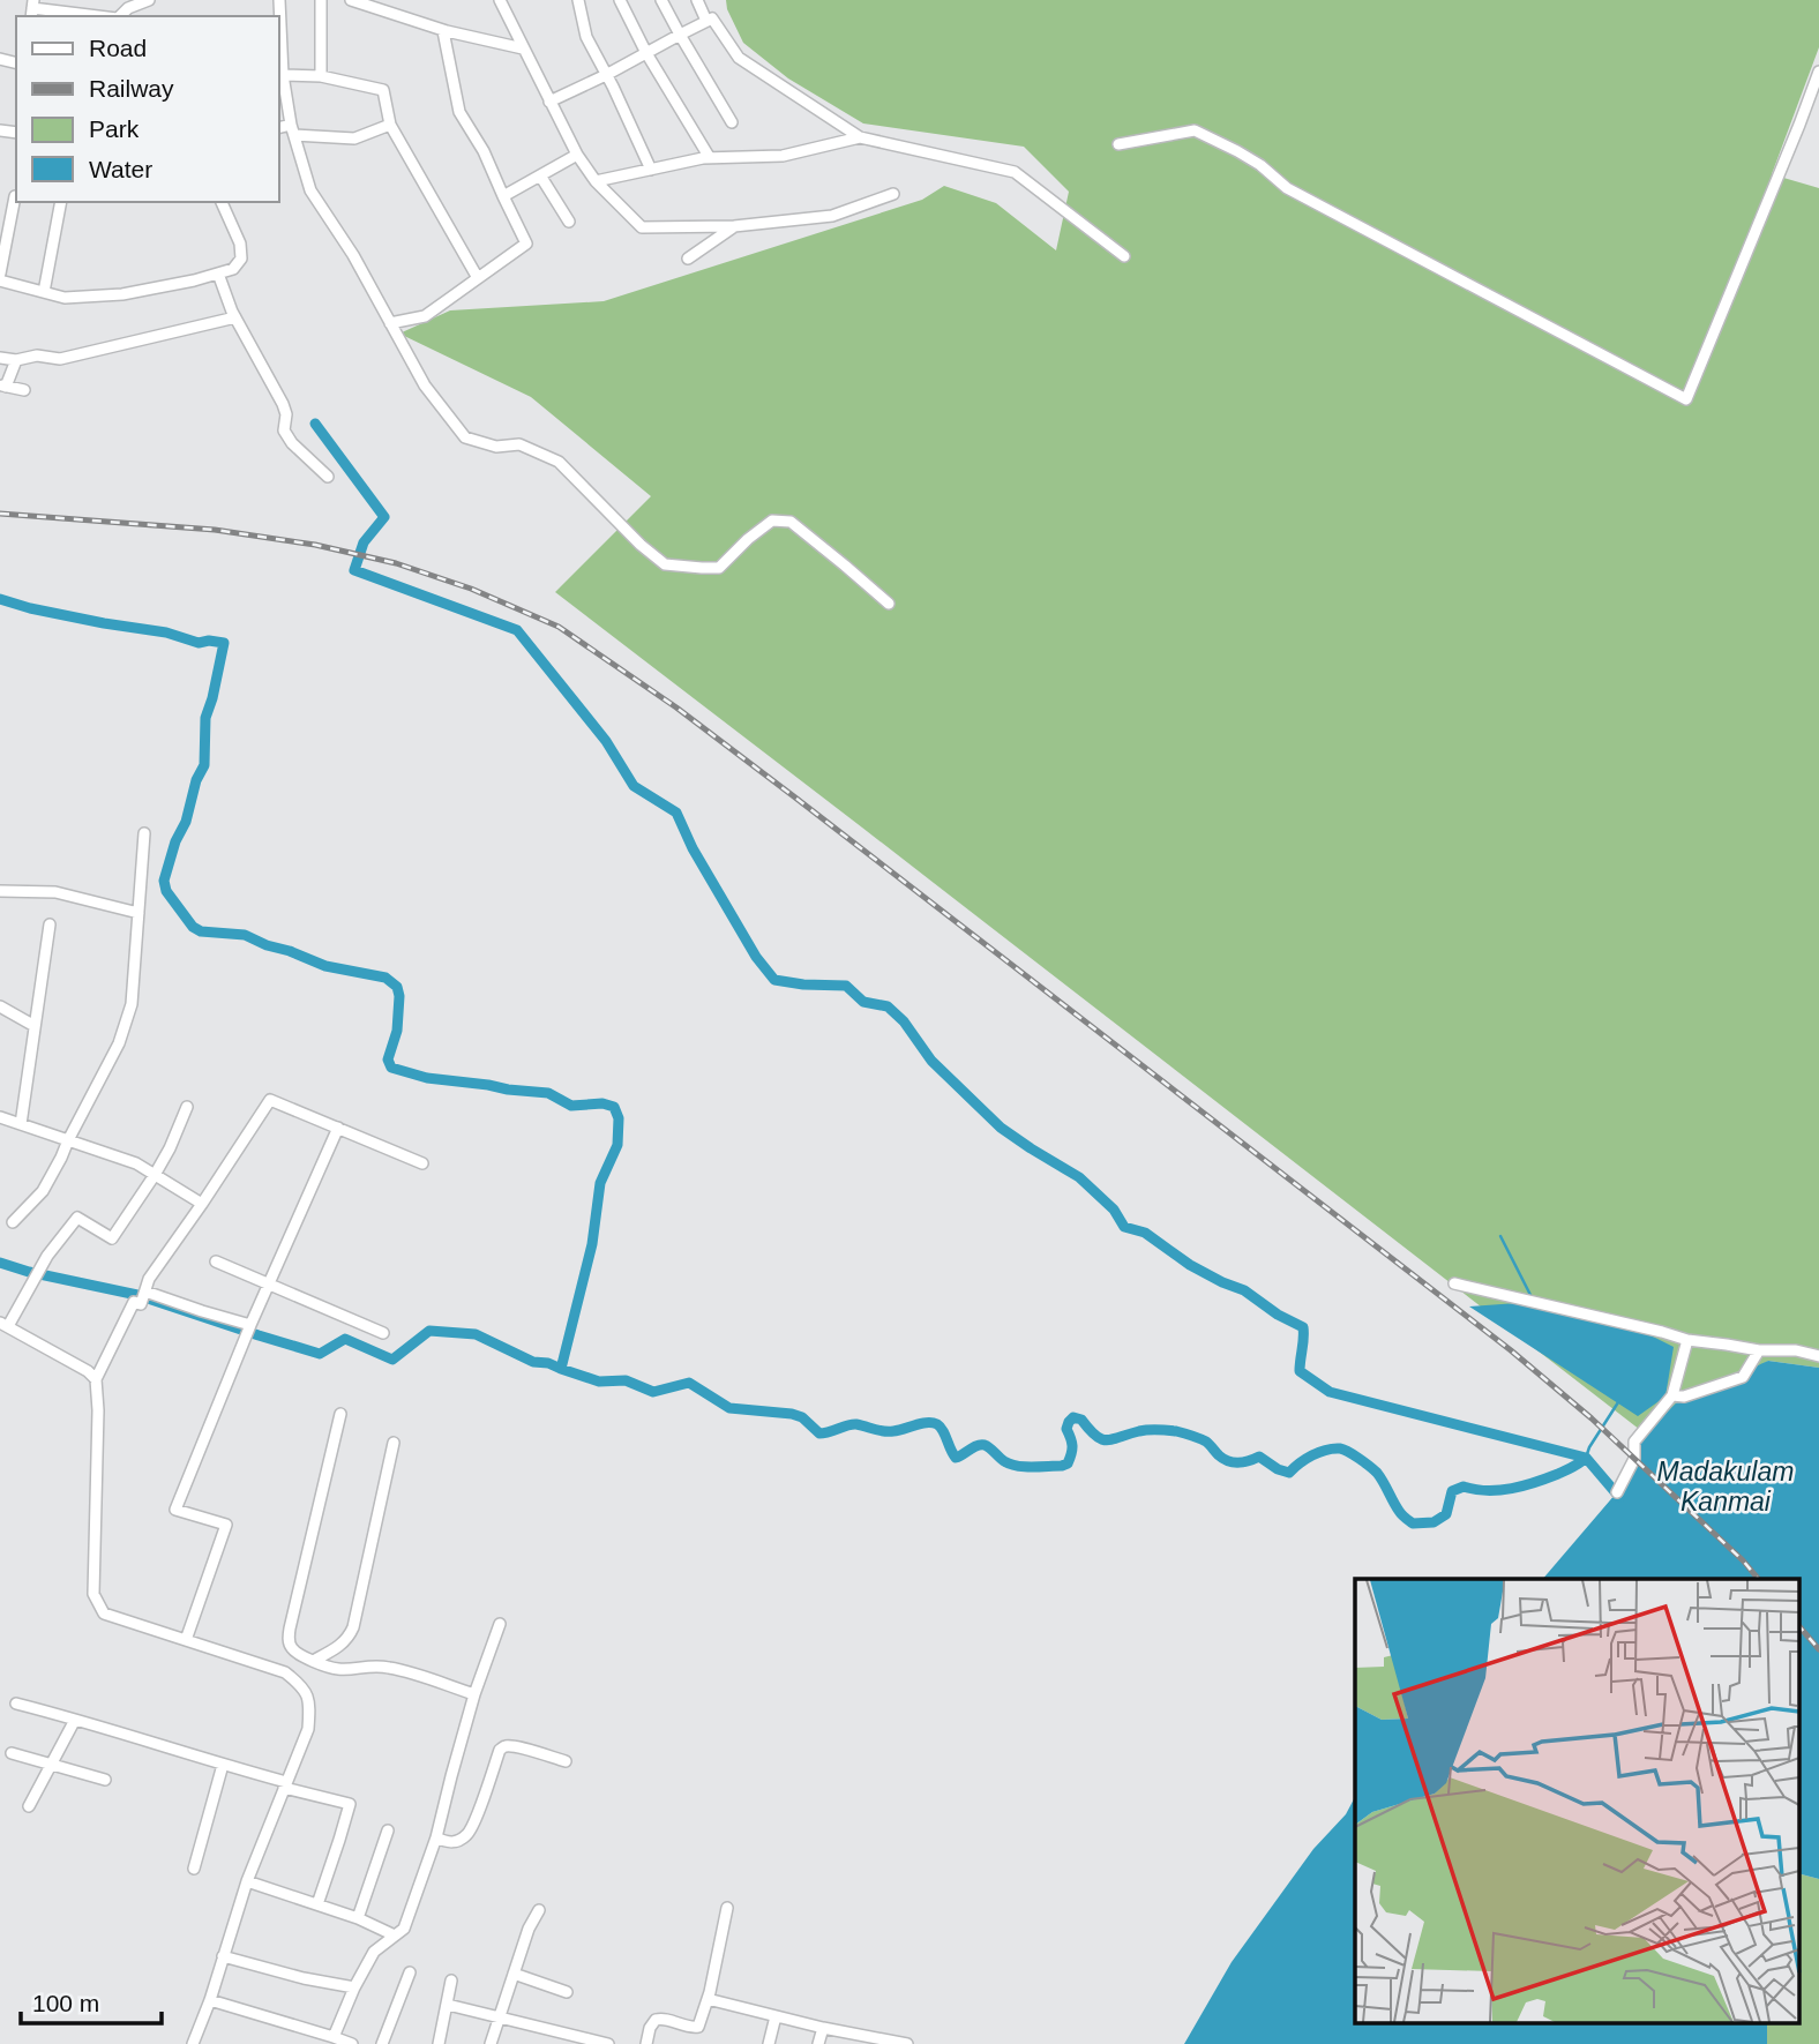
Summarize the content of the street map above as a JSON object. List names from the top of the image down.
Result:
{
  "water": ["Madakulam Kanmai"],
  "legend": [
    "Road",
    "Railway",
    "Park",
    "Water"
  ],
  "scale_bar": "100 m"
}
